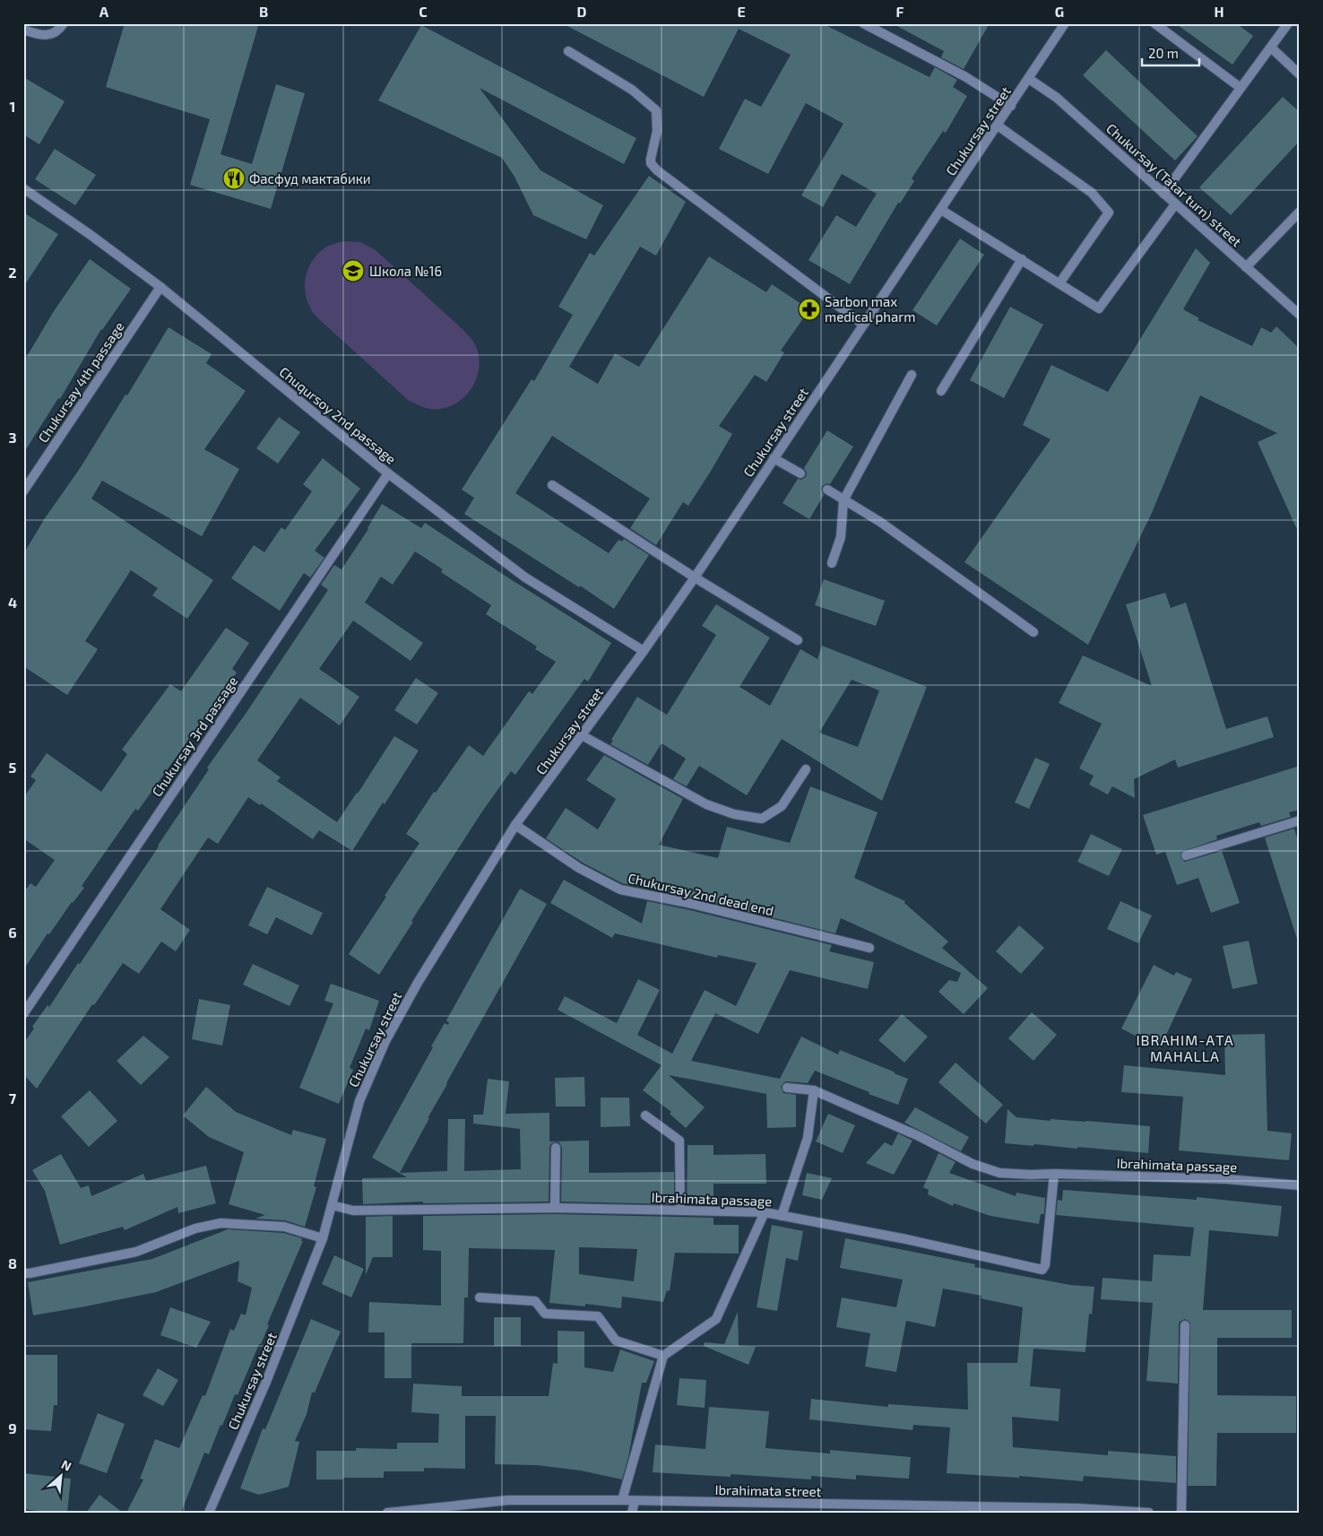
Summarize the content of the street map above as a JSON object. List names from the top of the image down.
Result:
{
  "streets": {
    "street": [
      "Chukursay street",
      "Chukursay (Tatar turn) street",
      "Chukursay 4th passage",
      "Chuqursoy 2nd passage",
      "Chukursay 3rd passage",
      "Chukursay 2nd dead end",
      "Ibrahimаta passage",
      "Ibrahimаta street"
    ]
  },
  "crossings": [
    ["Chukursay street", "Chukursay (Tatar turn) street"],
    ["Chukursay street", "Chuqursoy 2nd passage"],
    ["Chukursay street", "Chukursay 2nd dead end"],
    ["Chukursay street", "Ibrahimаta passage"],
    ["Chukursay 4th passage", "Chuqursoy 2nd passage"],
    ["Chuqursoy 2nd passage", "Chukursay 3rd passage"]
  ],
  "districts": ["IBRAHIM-АTA MAHALLA"],
  "places": {
    "restaurant": ["Фасфуд мактабики"],
    "school or university": ["Школа №16"],
    "pharmacy": ["Sarbon max medical pharm"]
  },
  "scale_bar": "20 m",
  "north": "top right",
  "grid": {
    "columns": [
      "A",
      "B",
      "C",
      "D",
      "E",
      "F",
      "G",
      "H"
    ],
    "rows": [
      "1",
      "2",
      "3",
      "4",
      "5",
      "6",
      "7",
      "8",
      "9"
    ]
  }
}
